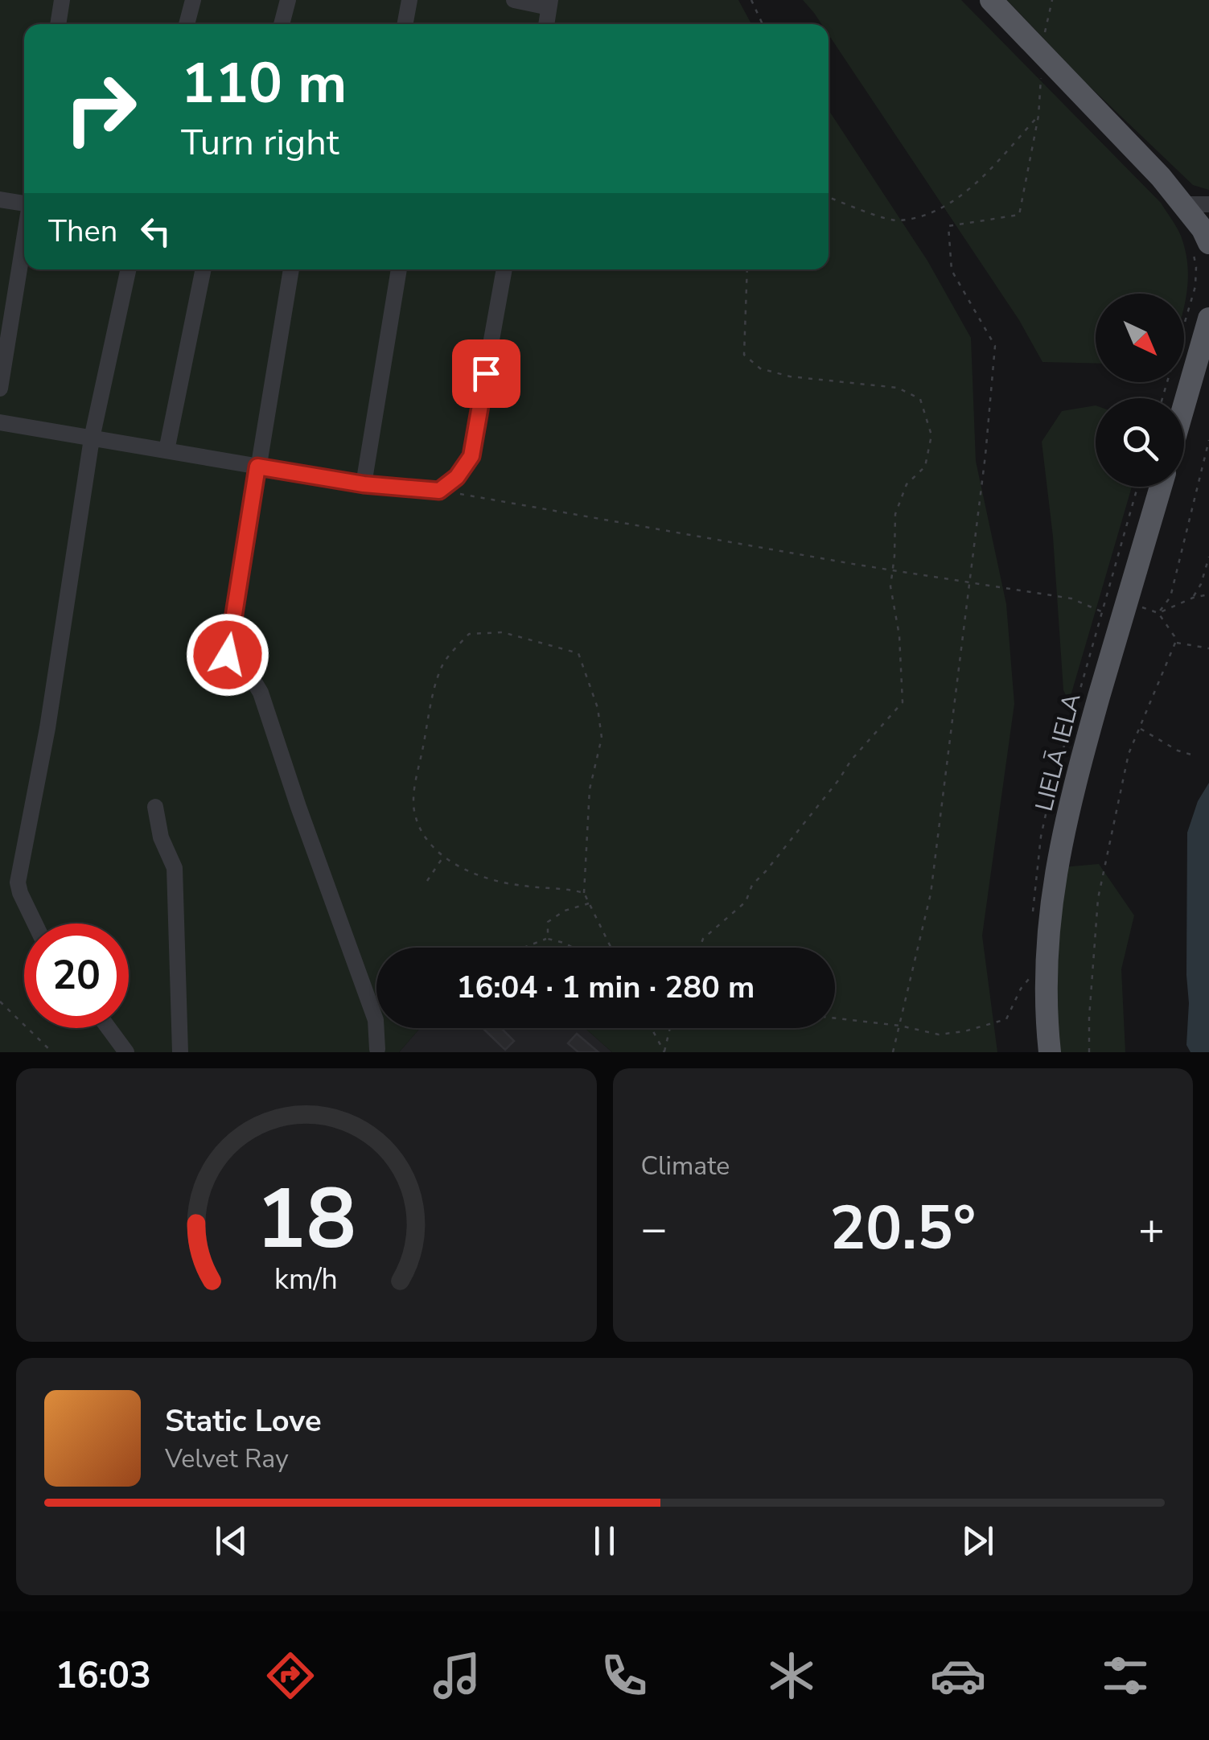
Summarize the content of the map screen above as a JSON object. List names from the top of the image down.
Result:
{
  "streets": {
    "main road": ["LIELĀ IELA"]
  },
  "north": "bottom right",
  "page": {
    "turn": ["110 m", "Turn right"],
    "then": "Then",
    "limit": "20",
    "trip": "16:04 · 1 min · 280 m",
    "tile": "Climate",
    "heat": ["−", "20.5°", "+"],
    "song": ["Static Love", "Velvet Ray"],
    "tabs": "16:03",
    "gauge": ["18", "km/h"]
  }
}
